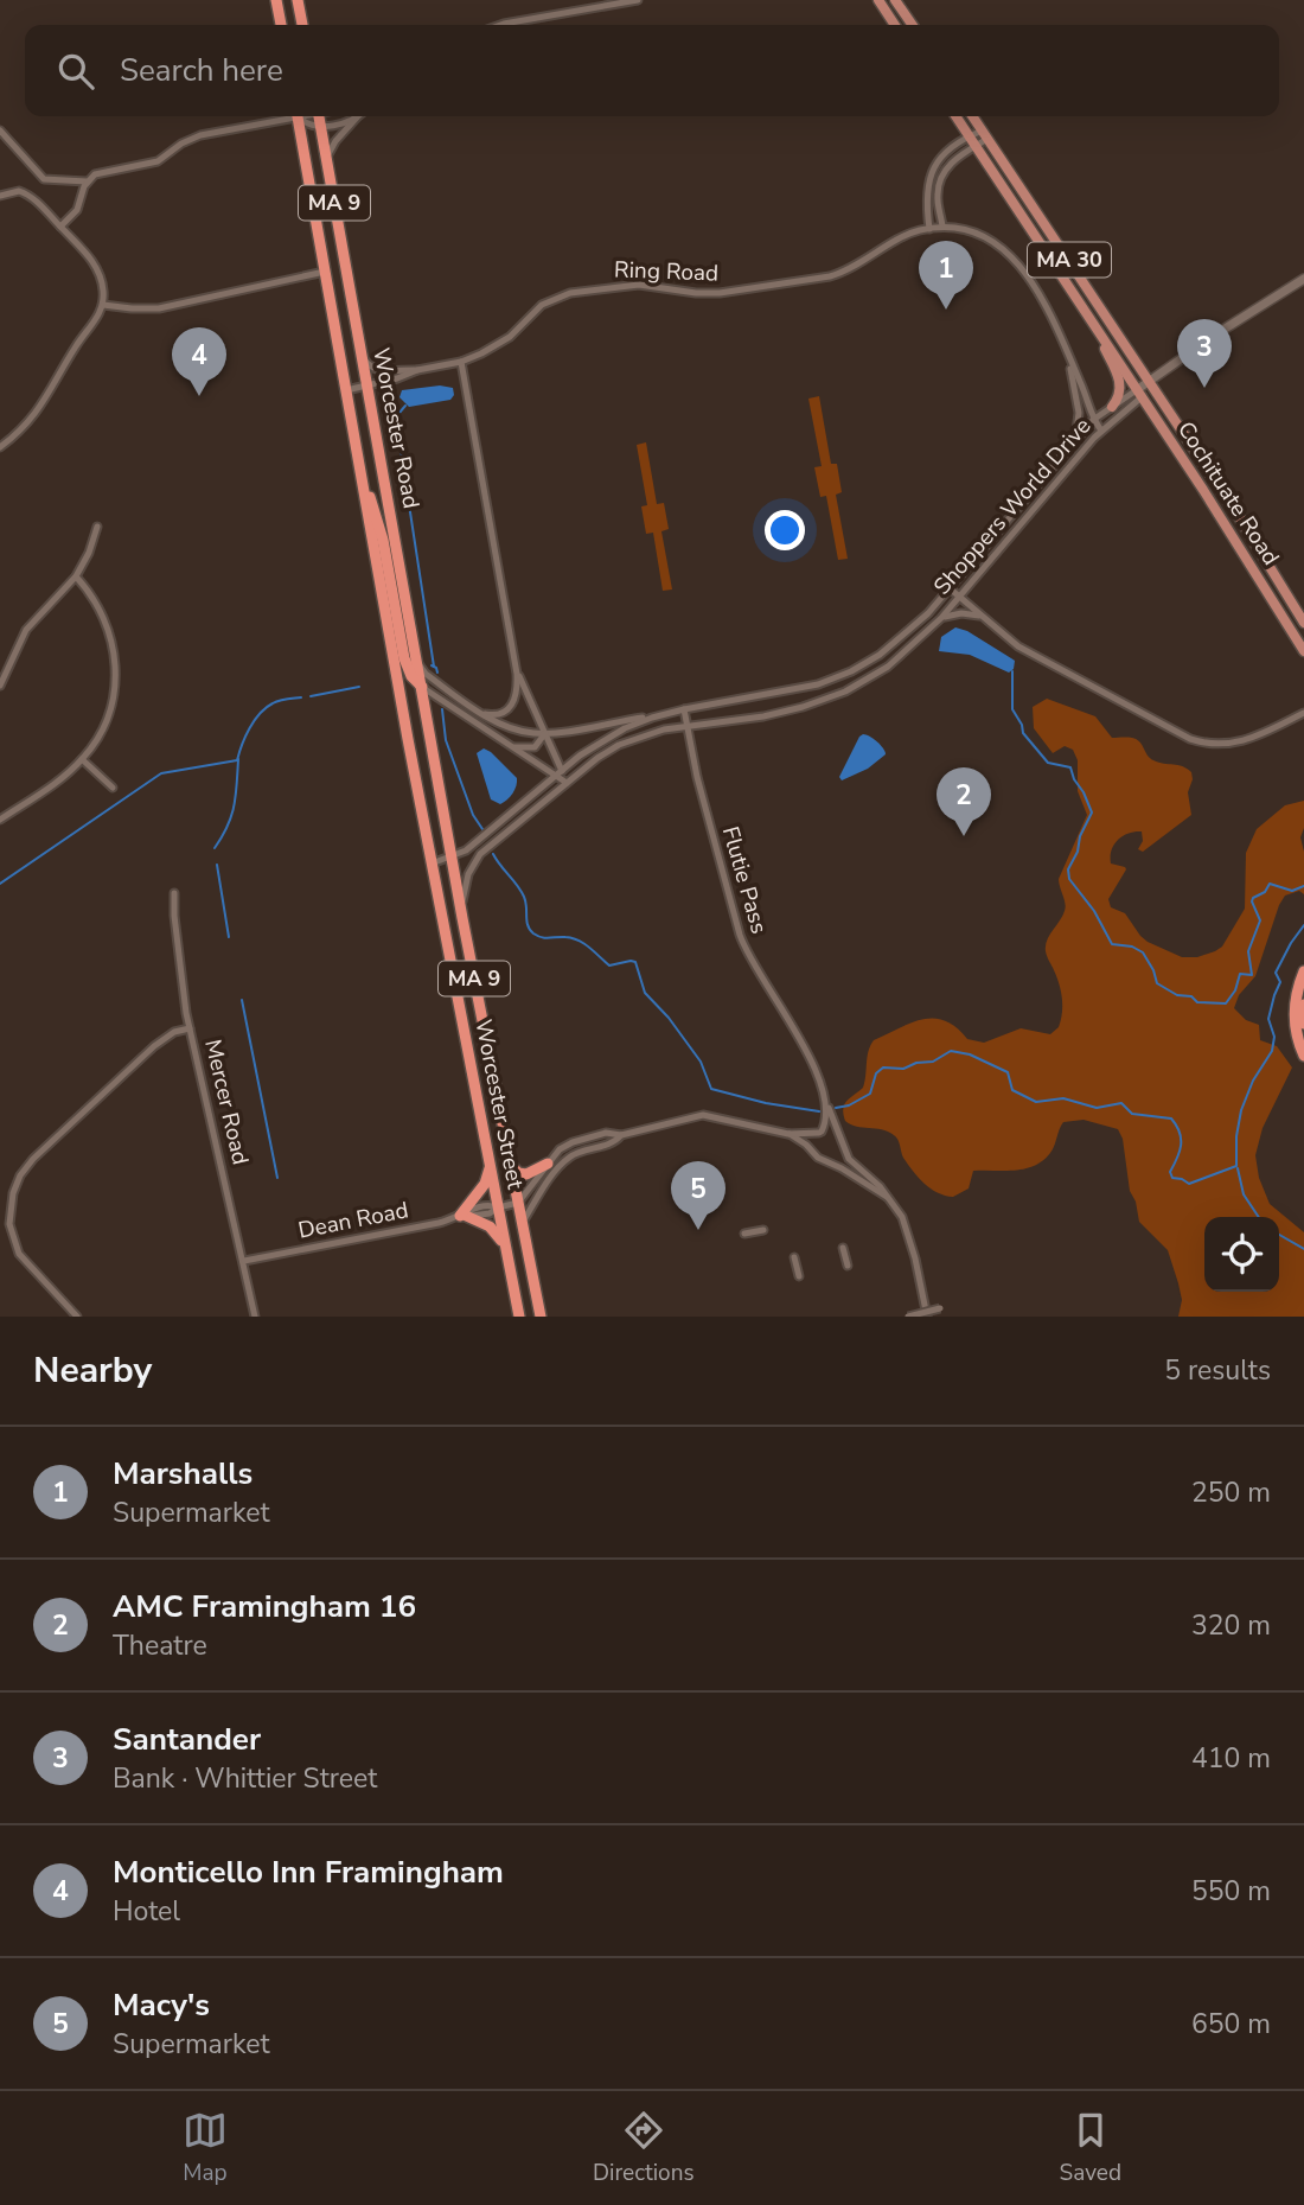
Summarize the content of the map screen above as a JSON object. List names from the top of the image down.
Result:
{
  "streets": {
    "highway": ["MA 9", "Worcester Road", "Worcester Street"],
    "main road": ["MA 30", "Cochituate Road"],
    "street": [
      "Ring Road",
      "Shoppers World Drive",
      "Flutie Pass",
      "Mercer Road",
      "Dean Road"
    ]
  },
  "crossings": [
    ["Ring Road", "Worcester Road"],
    ["Ring Road", "Shoppers World Drive"],
    ["Worcester Road", "Shoppers World Drive"],
    ["Worcester Road", "Worcester Street"],
    ["Cochituate Road", "Shoppers World Drive"],
    ["Shoppers World Drive", "Flutie Pass"],
    ["Shoppers World Drive", "Worcester Street"],
    ["Mercer Road", "Dean Road"],
    ["Worcester Street", "Dean Road"]
  ],
  "page": {
    "search": "Search here",
    "pins": [
      "1",
      "3",
      "4",
      "2",
      "5"
    ],
    "heading": ["Nearby", "5 results"],
    "list": [
      {
        "mark": "1",
        "name": "Marshalls",
        "note": "Supermarket",
        "value": "250 m"
      },
      {
        "mark": "2",
        "name": "AMC Framingham 16",
        "note": "Theatre",
        "value": "320 m"
      },
      {
        "mark": "3",
        "name": "Santander",
        "note": "Bank · Whittier Street",
        "value": "410 m"
      },
      {
        "mark": "4",
        "name": "Monticello Inn Framingham",
        "note": "Hotel",
        "value": "550 m"
      },
      {
        "mark": "5",
        "name": "Macy's",
        "note": "Supermarket",
        "value": "650 m"
      }
    ],
    "nav": ["Map", "Directions", "Saved"]
  }
}
